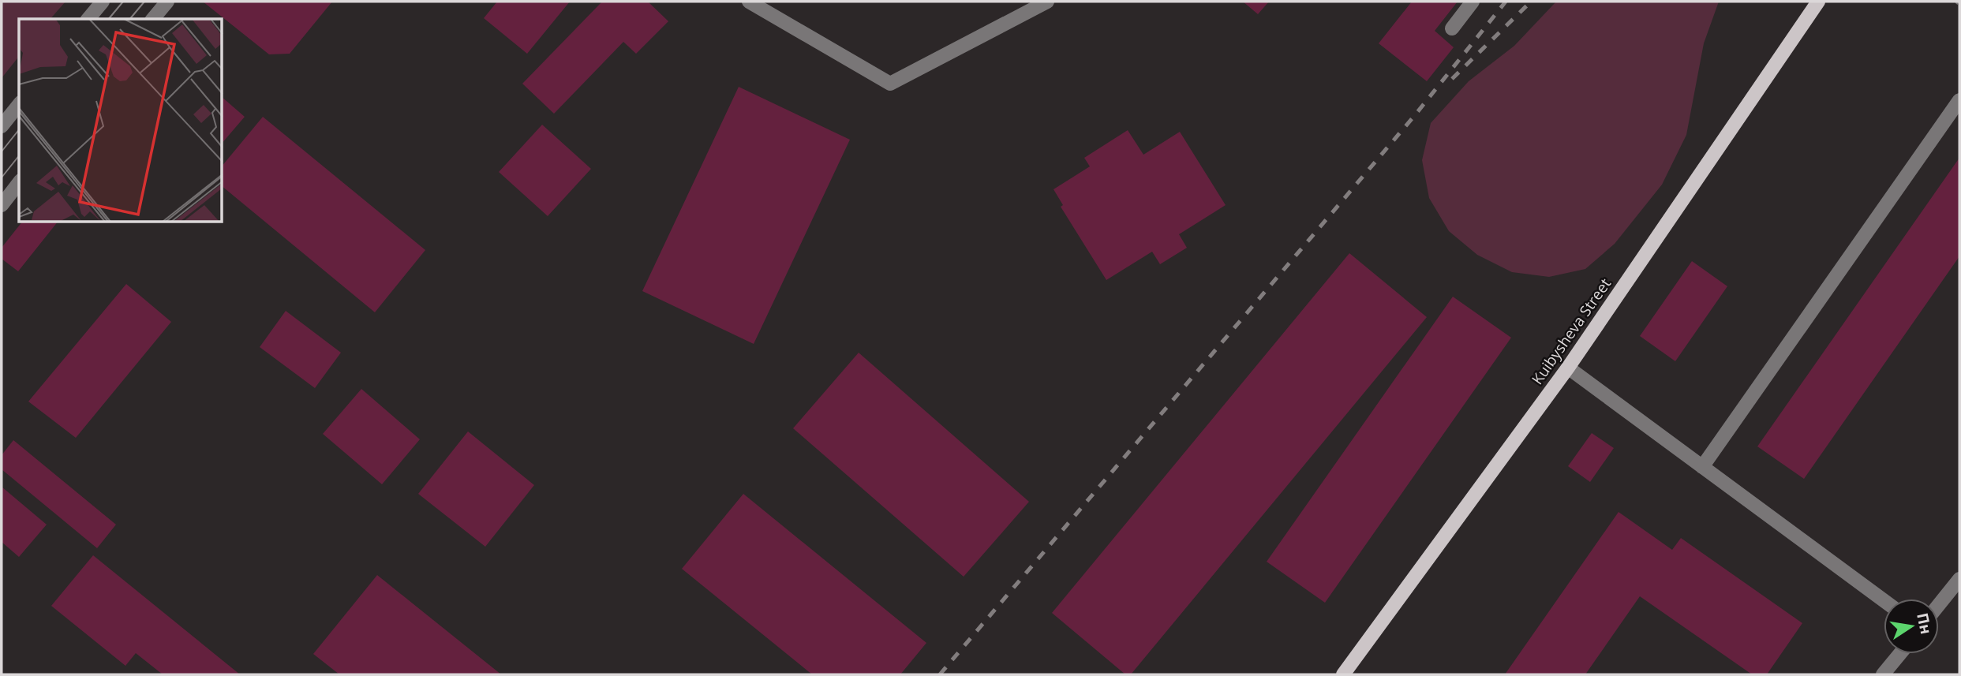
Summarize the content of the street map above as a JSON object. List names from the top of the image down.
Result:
{
  "streets": {
    "main road": ["Kuibysheva Street"]
  },
  "north": "right"
}
